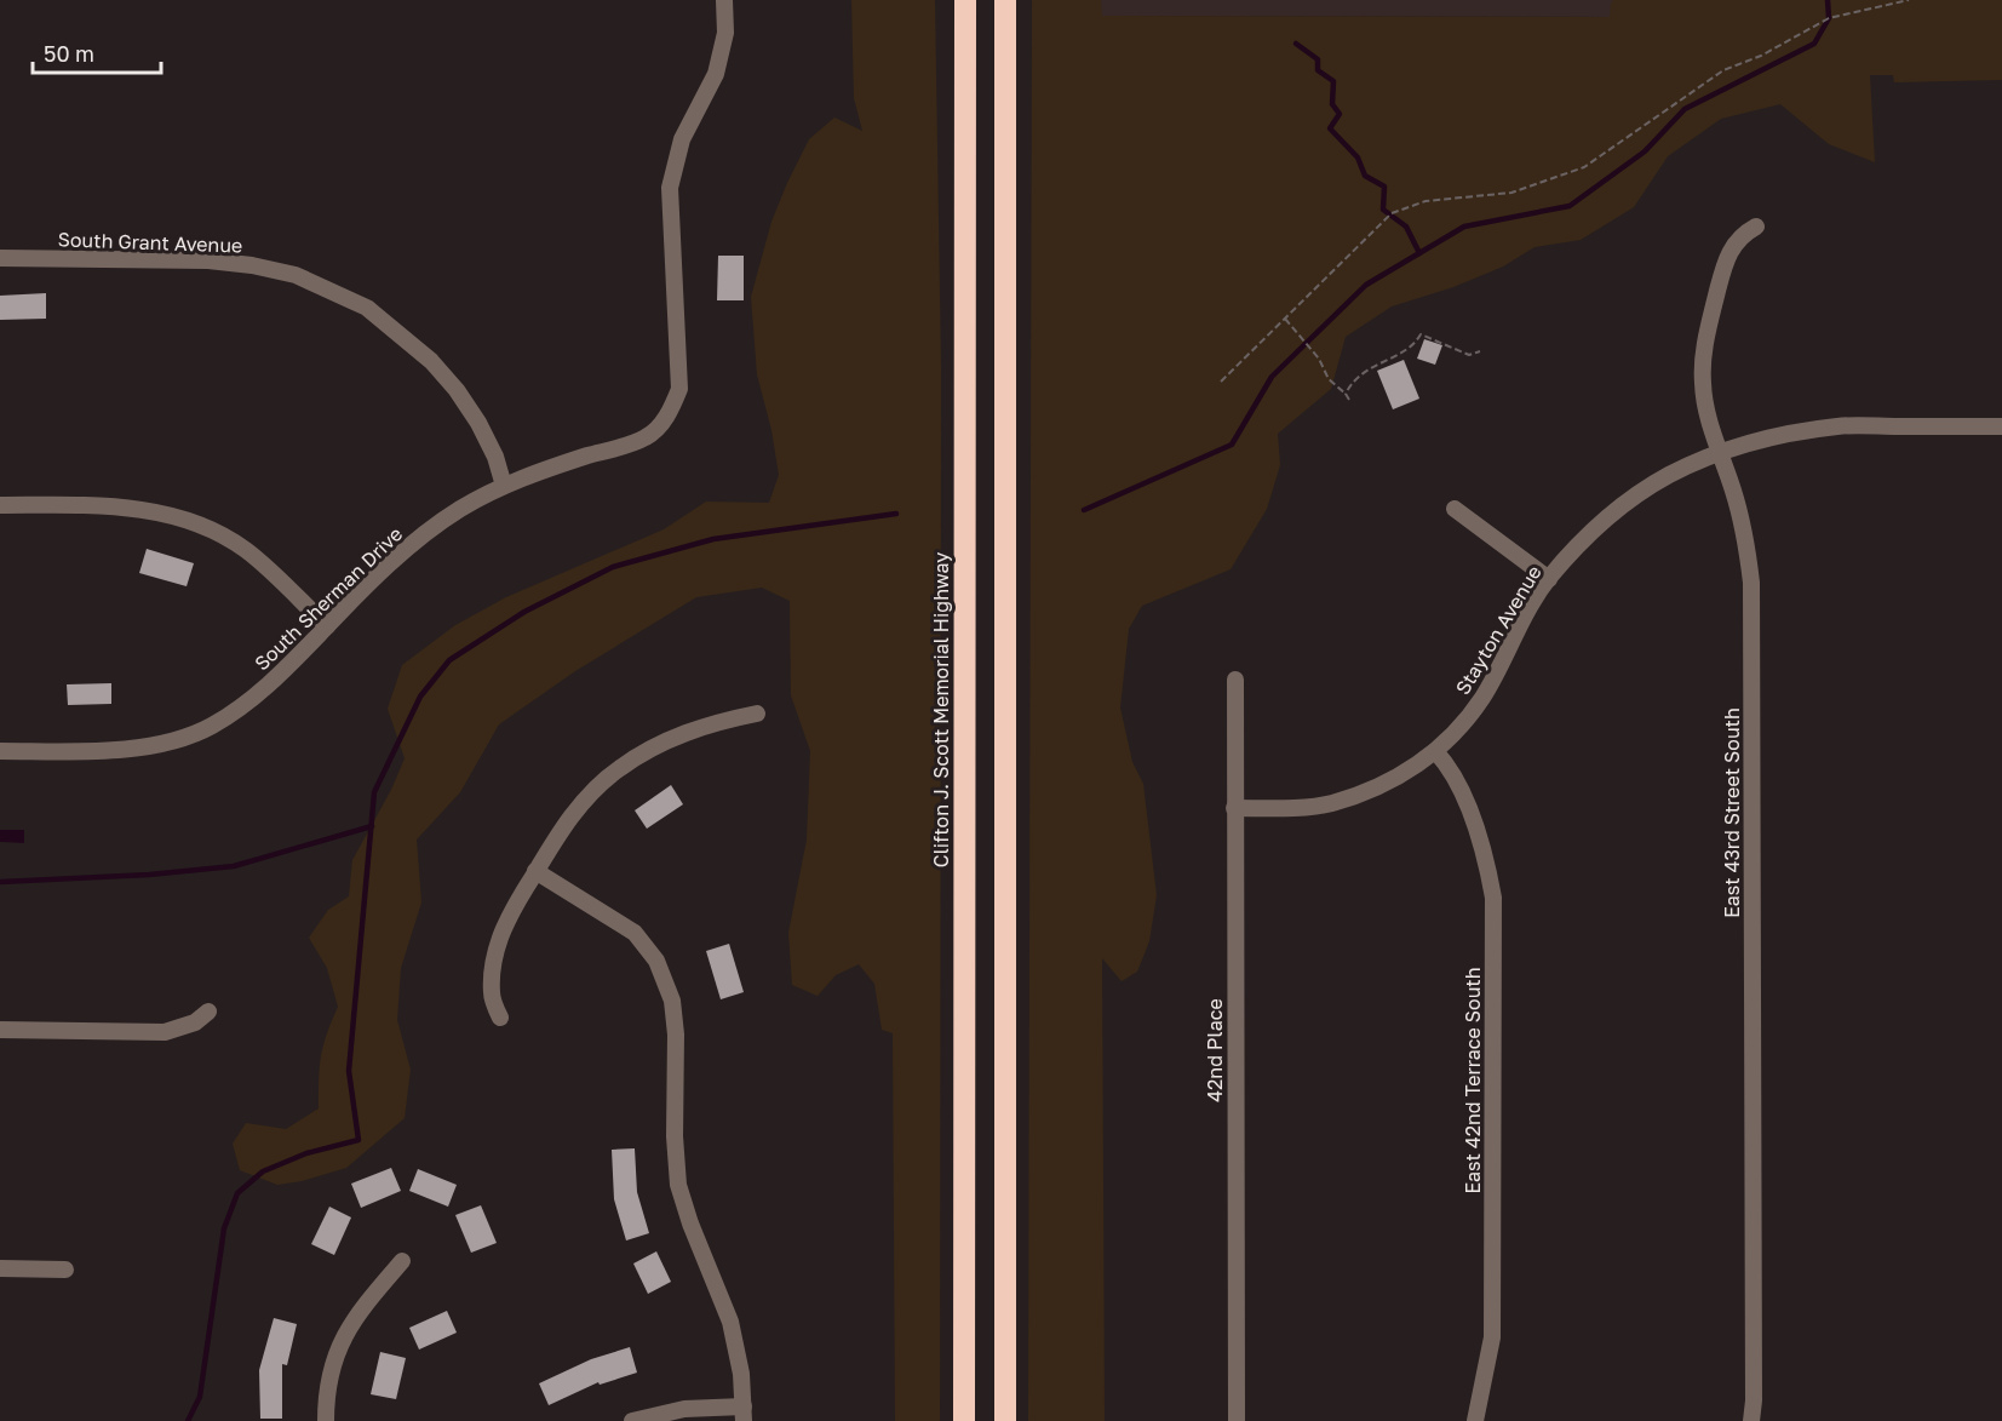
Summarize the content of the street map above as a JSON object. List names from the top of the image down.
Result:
{
  "streets": {
    "highway": ["Clifton J. Scott Memorial Highway"],
    "street": [
      "South Grant Avenue",
      "South Sherman Drive",
      "Stayton Avenue",
      "East 43rd Street South",
      "42nd Place",
      "East 42nd Terrace South"
    ]
  },
  "crossings": [
    ["South Grant Avenue", "South Sherman Drive"],
    ["Stayton Avenue", "East 43rd Street South"],
    ["Stayton Avenue", "42nd Place"],
    ["Stayton Avenue", "East 42nd Terrace South"]
  ],
  "scale_bar": "50 m"
}
